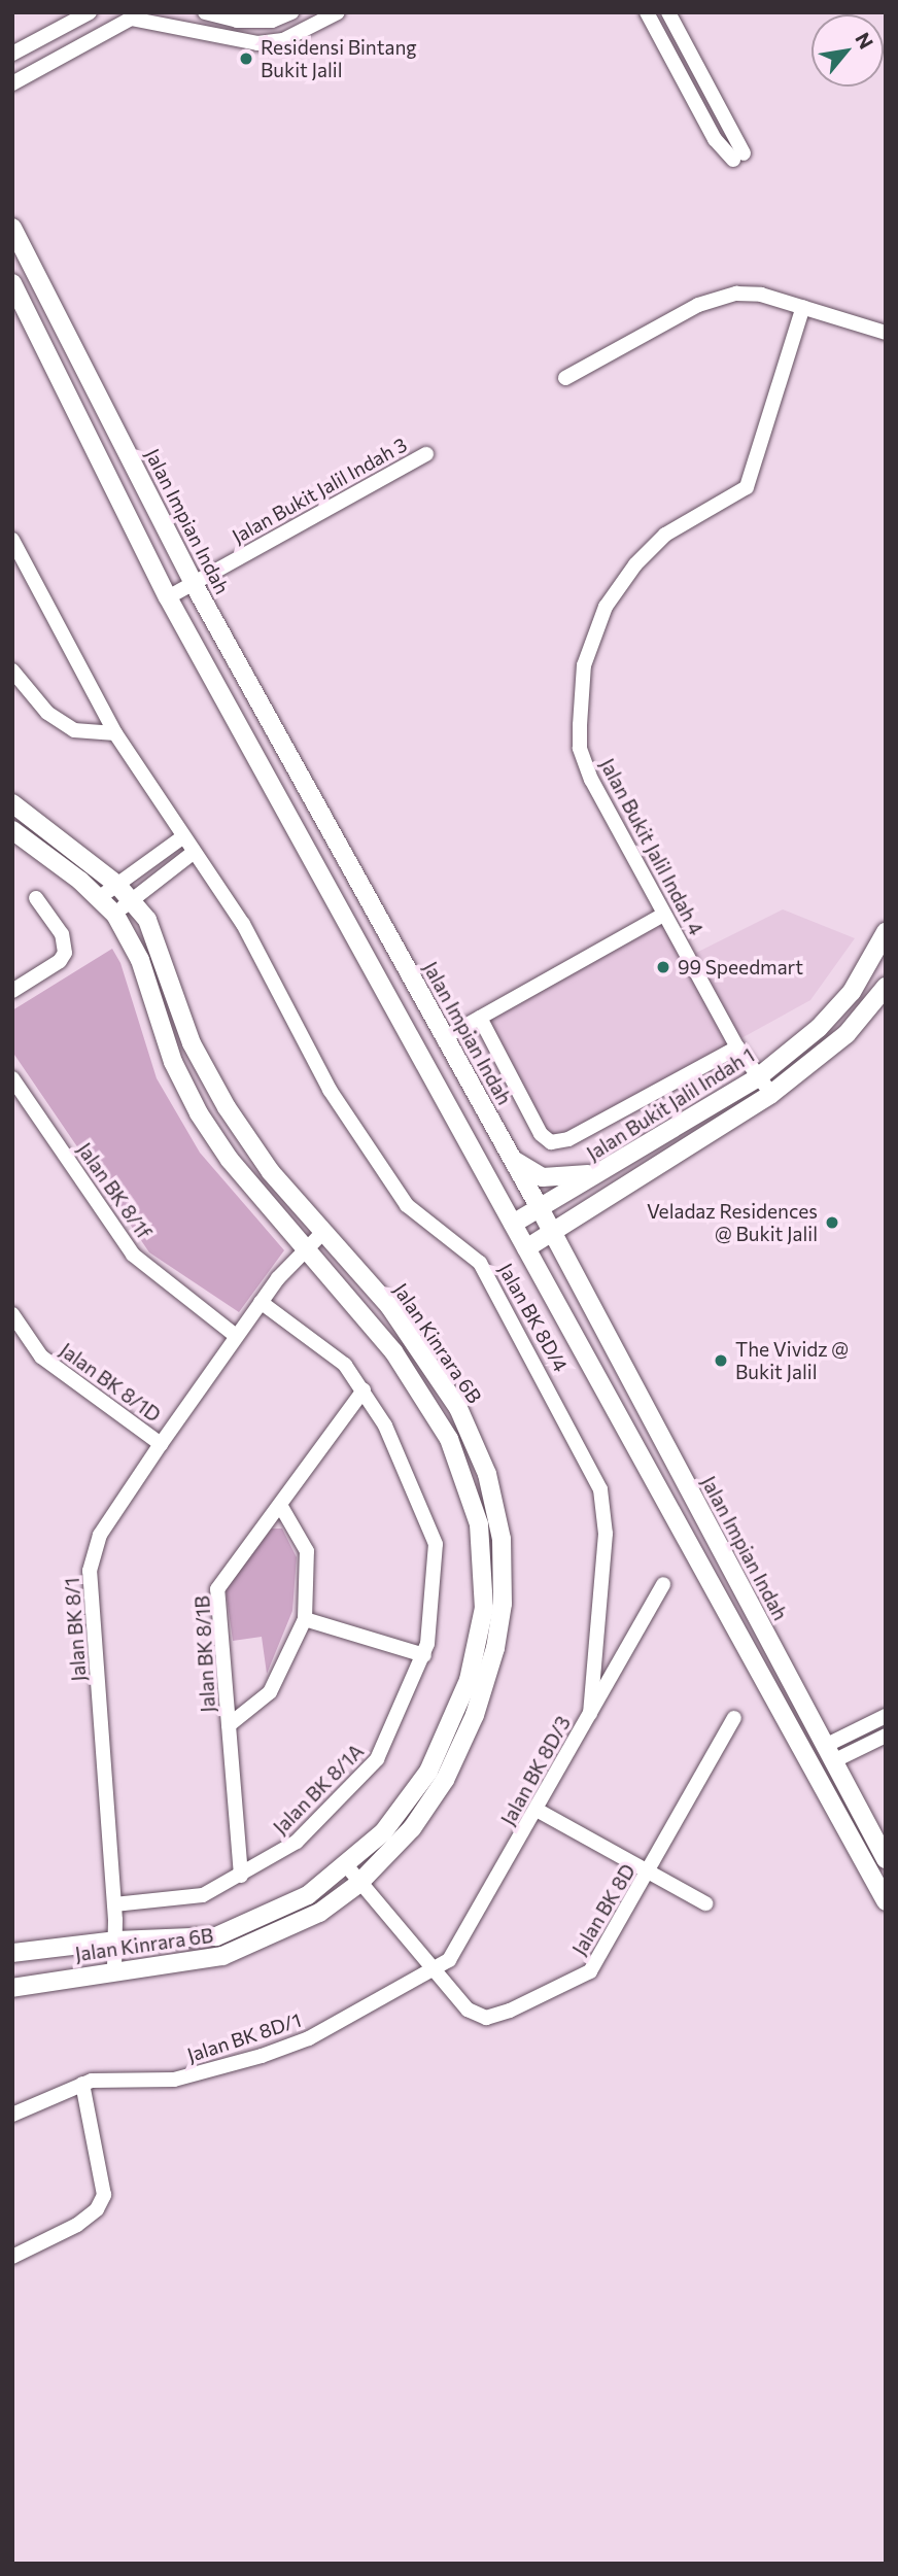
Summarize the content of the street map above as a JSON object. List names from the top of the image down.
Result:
{
  "streets": {
    "street": [
      "Jalan Bukit Jalil Indah 3",
      "Jalan Impian Indah",
      "Jalan Bukit Jalil Indah 4",
      "Jalan Bukit Jalil Indah 1",
      "Jalan BK 8/1f",
      "Jalan BK 8D/4",
      "Jalan Kinrara 6B",
      "Jalan BK 8/1D",
      "Jalan BK 8/1",
      "Jalan BK 8/1B",
      "Jalan BK 8D/3",
      "Jalan BK 8/1A",
      "Jalan BK 8D",
      "Jalan BK 8D/1"
    ]
  },
  "crossings": [
    ["Jalan Bukit Jalil Indah 3", "Jalan Impian Indah"],
    ["Jalan Impian Indah", "Jalan Bukit Jalil Indah 1"],
    ["Jalan Bukit Jalil Indah 4", "Jalan Bukit Jalil Indah 1"],
    ["Jalan BK 8/1f", "Jalan BK 8/1"],
    ["Jalan BK 8D/4", "Jalan BK 8D/3"],
    ["Jalan Kinrara 6B", "Jalan BK 8/1"],
    ["Jalan Kinrara 6B", "Jalan BK 8D"],
    ["Jalan BK 8/1D", "Jalan BK 8/1"],
    ["Jalan BK 8/1", "Jalan BK 8/1A"],
    ["Jalan BK 8/1B", "Jalan BK 8/1A"],
    ["Jalan BK 8D/3", "Jalan BK 8D"],
    ["Jalan BK 8D/3", "Jalan BK 8D/1"],
    ["Jalan BK 8D", "Jalan BK 8D/1"]
  ],
  "places": [
    "Residensi Bintang Bukit Jalil",
    "99 Speedmart",
    "Veladaz Residences @ Bukit Jalil",
    "The Vividz @ Bukit Jalil"
  ],
  "north": "top right"
}
